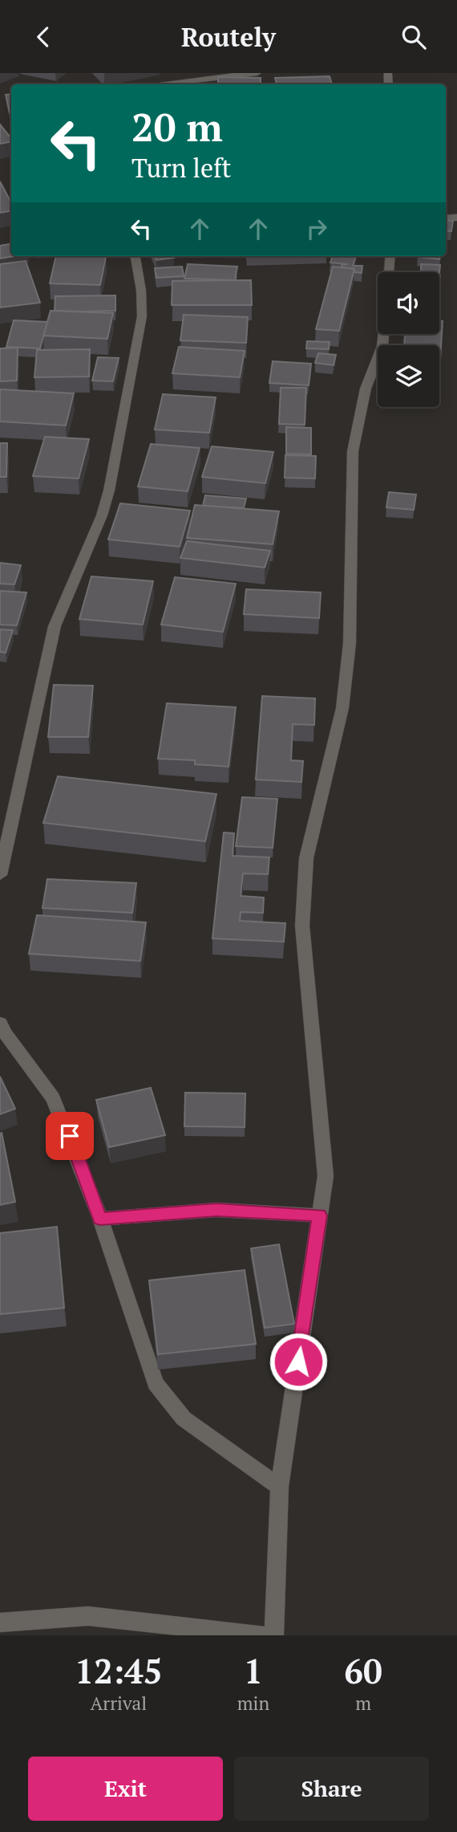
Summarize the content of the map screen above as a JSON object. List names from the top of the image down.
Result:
{
  "page": {
    "header": "Routely",
    "turn": ["20 m", "Turn left"],
    "eta": [
      "12:45",
      "Arrival",
      "1",
      "min",
      "60",
      "m"
    ],
    "buttons": ["Exit", "Share"]
  }
}
